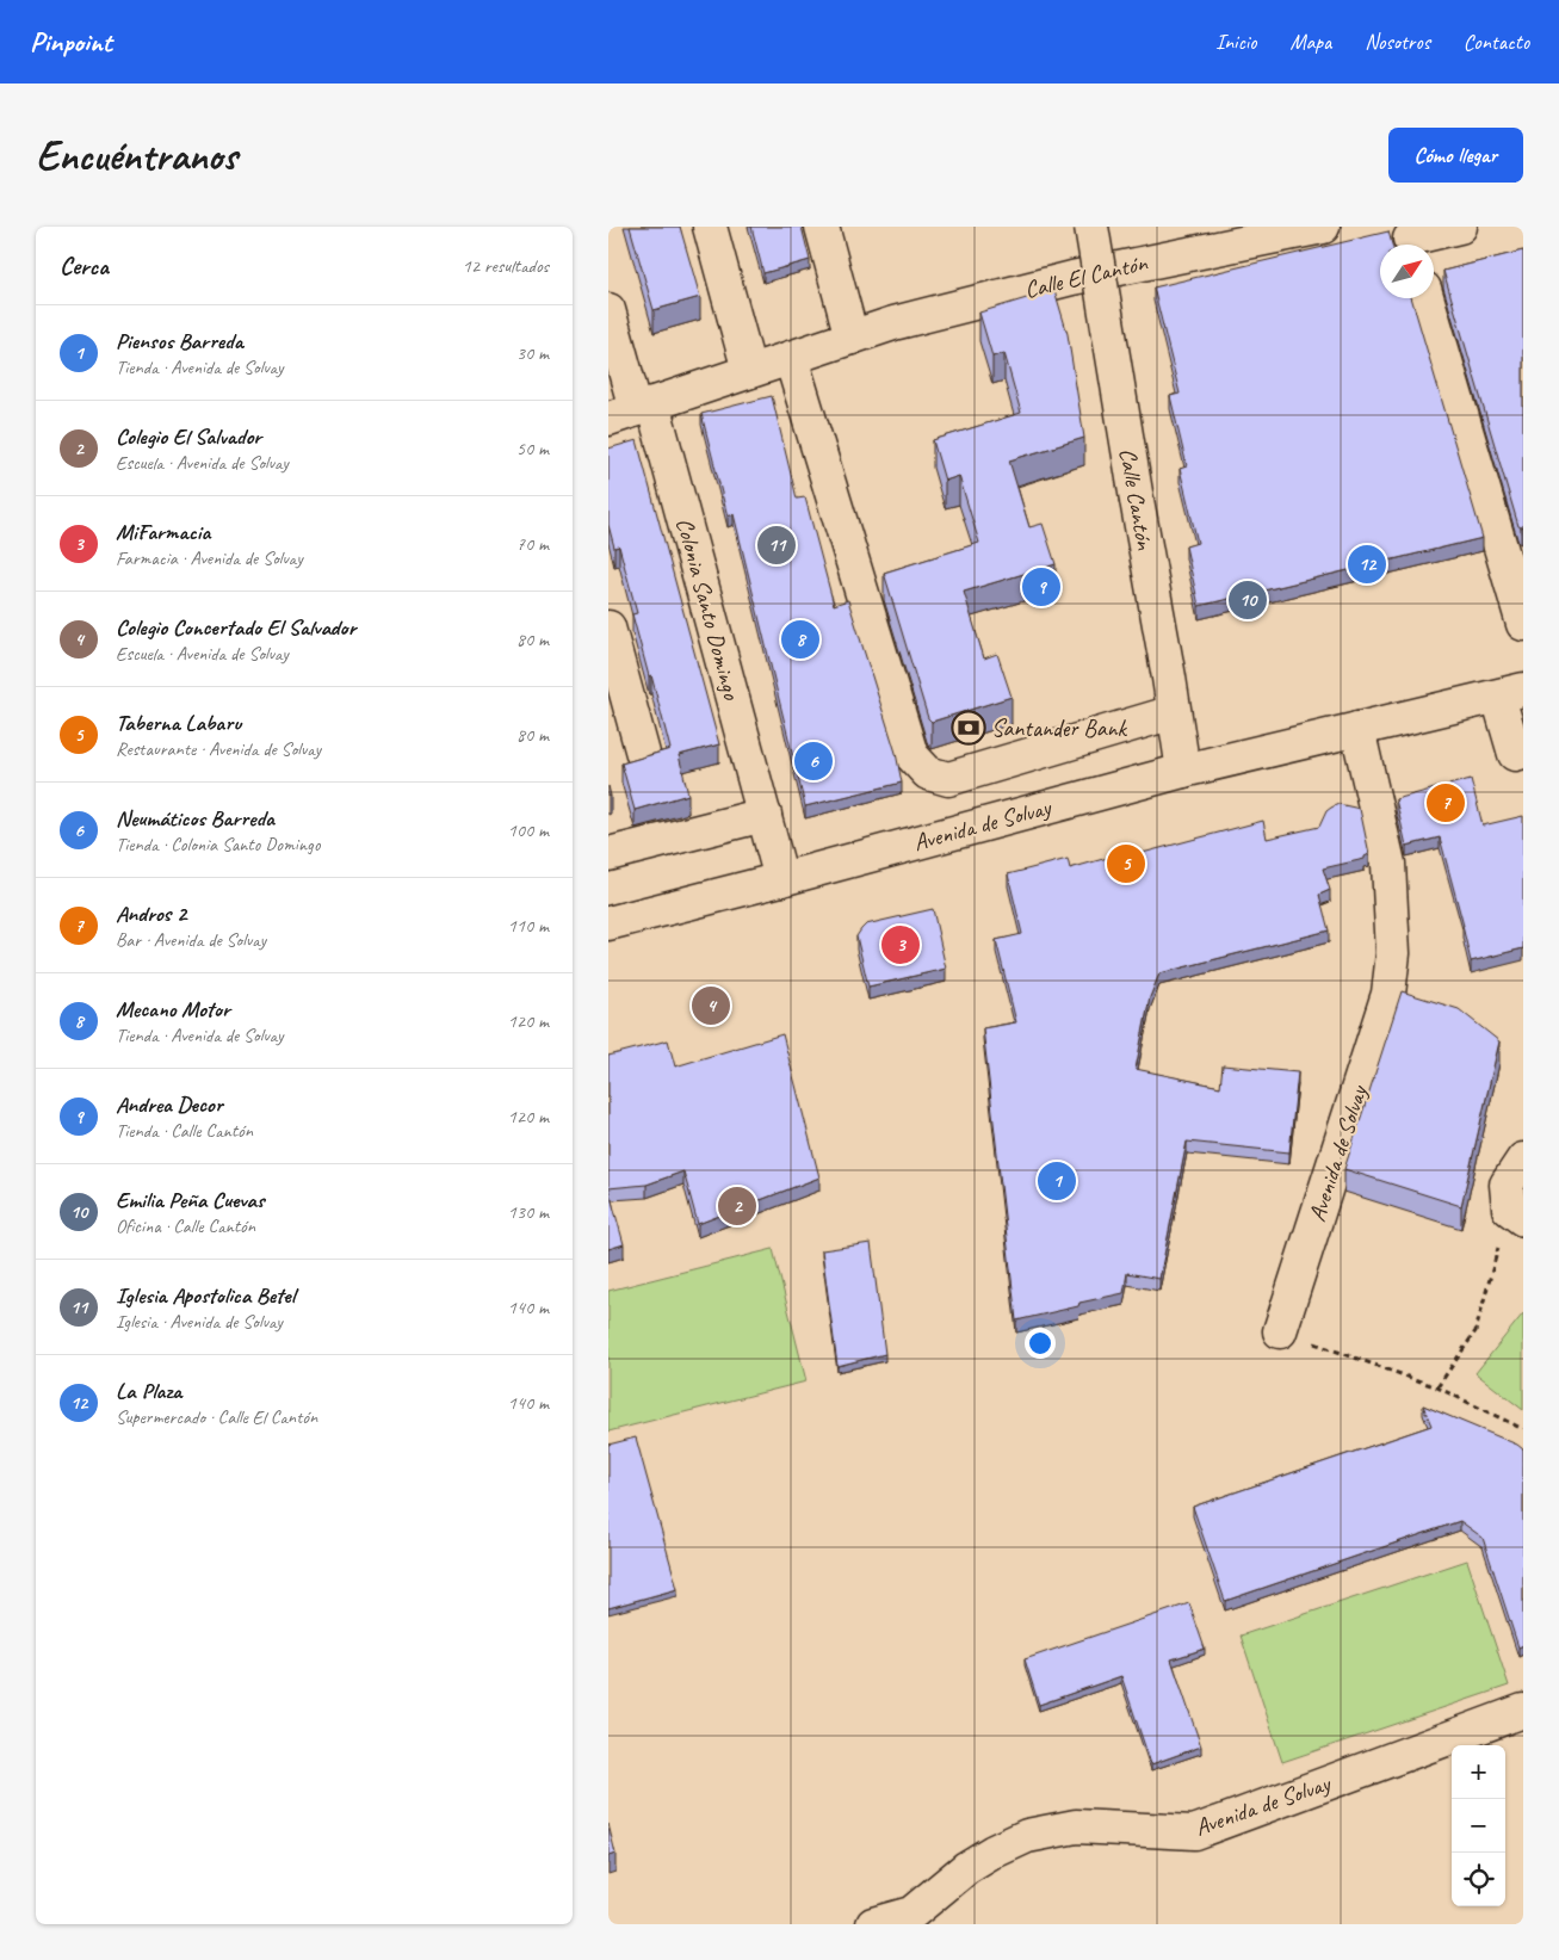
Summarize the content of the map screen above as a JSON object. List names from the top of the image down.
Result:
{
  "streets": {
    "main road": [
      "Calle El Cantón",
      "Calle Cantón",
      "Colonia Santo Domingo",
      "Avenida de Solvay"
    ]
  },
  "crossings": [
    ["Calle Cantón", "Avenida de Solvay"],
    ["Colonia Santo Domingo", "Avenida de Solvay"]
  ],
  "places": {
    "bank": ["Santander Bank"]
  },
  "north": "top right",
  "page": {
    "header": "Pinpoint",
    "nav": [
      "Inicio",
      "Mapa",
      "Nosotros",
      "Contacto"
    ],
    "buttons": "Cómo llegar",
    "title": "Encuéntranos",
    "heading": ["Cerca", "12 resultados"],
    "list": [
      {
        "mark": "1",
        "name": "Piensos Barreda",
        "note": "Tienda · Avenida de Solvay",
        "value": "30 m"
      },
      {
        "mark": "2",
        "name": "Colegio El Salvador",
        "note": "Escuela · Avenida de Solvay",
        "value": "50 m"
      },
      {
        "mark": "3",
        "name": "MiFarmacia",
        "note": "Farmacia · Avenida de Solvay",
        "value": "70 m"
      },
      {
        "mark": "4",
        "name": "Colegio Concertado El Salvador",
        "note": "Escuela · Avenida de Solvay",
        "value": "80 m"
      },
      {
        "mark": "5",
        "name": "Taberna Labaru",
        "note": "Restaurante · Avenida de Solvay",
        "value": "80 m"
      },
      {
        "mark": "6",
        "name": "Neumáticos Barreda",
        "note": "Tienda · Colonia Santo Domingo",
        "value": "100 m"
      },
      {
        "mark": "7",
        "name": "Andros 2",
        "note": "Bar · Avenida de Solvay",
        "value": "110 m"
      },
      {
        "mark": "8",
        "name": "Mecano Motor",
        "note": "Tienda · Avenida de Solvay",
        "value": "120 m"
      },
      {
        "mark": "9",
        "name": "Andrea Decor",
        "note": "Tienda · Calle Cantón",
        "value": "120 m"
      },
      {
        "mark": "10",
        "name": "Emilia Peña Cuevas",
        "note": "Oficina · Calle Cantón",
        "value": "130 m"
      },
      {
        "mark": "11",
        "name": "Iglesia Apostolica Betel",
        "note": "Iglesia · Avenida de Solvay",
        "value": "140 m"
      },
      {
        "mark": "12",
        "name": "La Plaza",
        "note": "Supermercado · Calle El Cantón",
        "value": "140 m"
      }
    ],
    "pins": [
      "11",
      "12",
      "9",
      "10",
      "8",
      "6",
      "7",
      "5",
      "3",
      "4",
      "1",
      "2"
    ],
    "map_buttons": ["+", "−"]
  }
}
